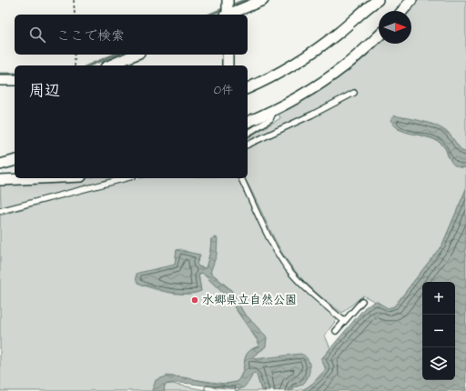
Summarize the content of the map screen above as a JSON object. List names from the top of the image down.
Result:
{
  "places": ["水郷県立自然公園"],
  "north": "right",
  "page": {
    "search": "ここで検索",
    "heading": ["周辺", "0件"],
    "map_buttons": ["+", "−"]
  }
}
